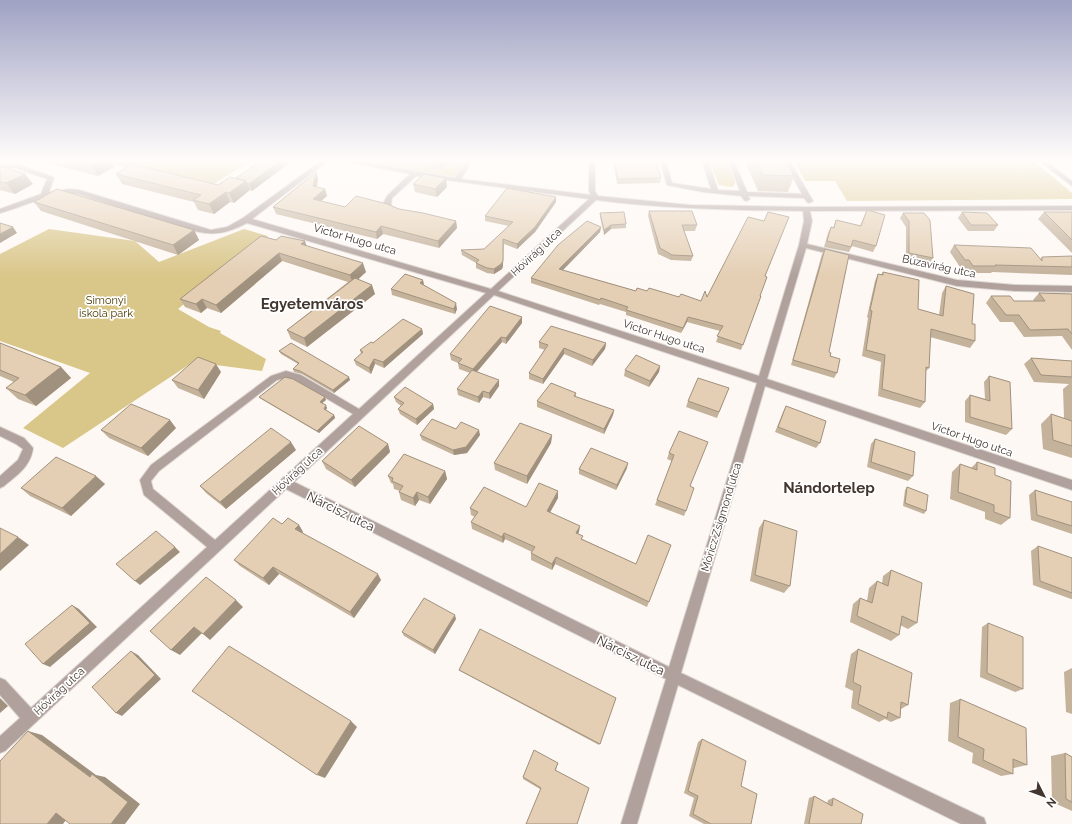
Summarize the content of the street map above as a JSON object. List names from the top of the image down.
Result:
{
  "streets": {
    "street": [
      "Victor Hugo utca",
      "Hóvirág utca",
      "Búzavirág utca",
      "Nárcisz utca",
      "Móricz Zsigmond utca"
    ]
  },
  "crossings": [
    ["Victor Hugo utca", "Hóvirág utca"],
    ["Victor Hugo utca", "Móricz Zsigmond utca"],
    ["Hóvirág utca", "Nárcisz utca"],
    ["Búzavirág utca", "Móricz Zsigmond utca"],
    ["Nárcisz utca", "Móricz Zsigmond utca"]
  ],
  "districts": ["Egyetemváros", "Nándortelep"],
  "parks": ["Simonyi iskola park"],
  "north": "bottom right"
}
